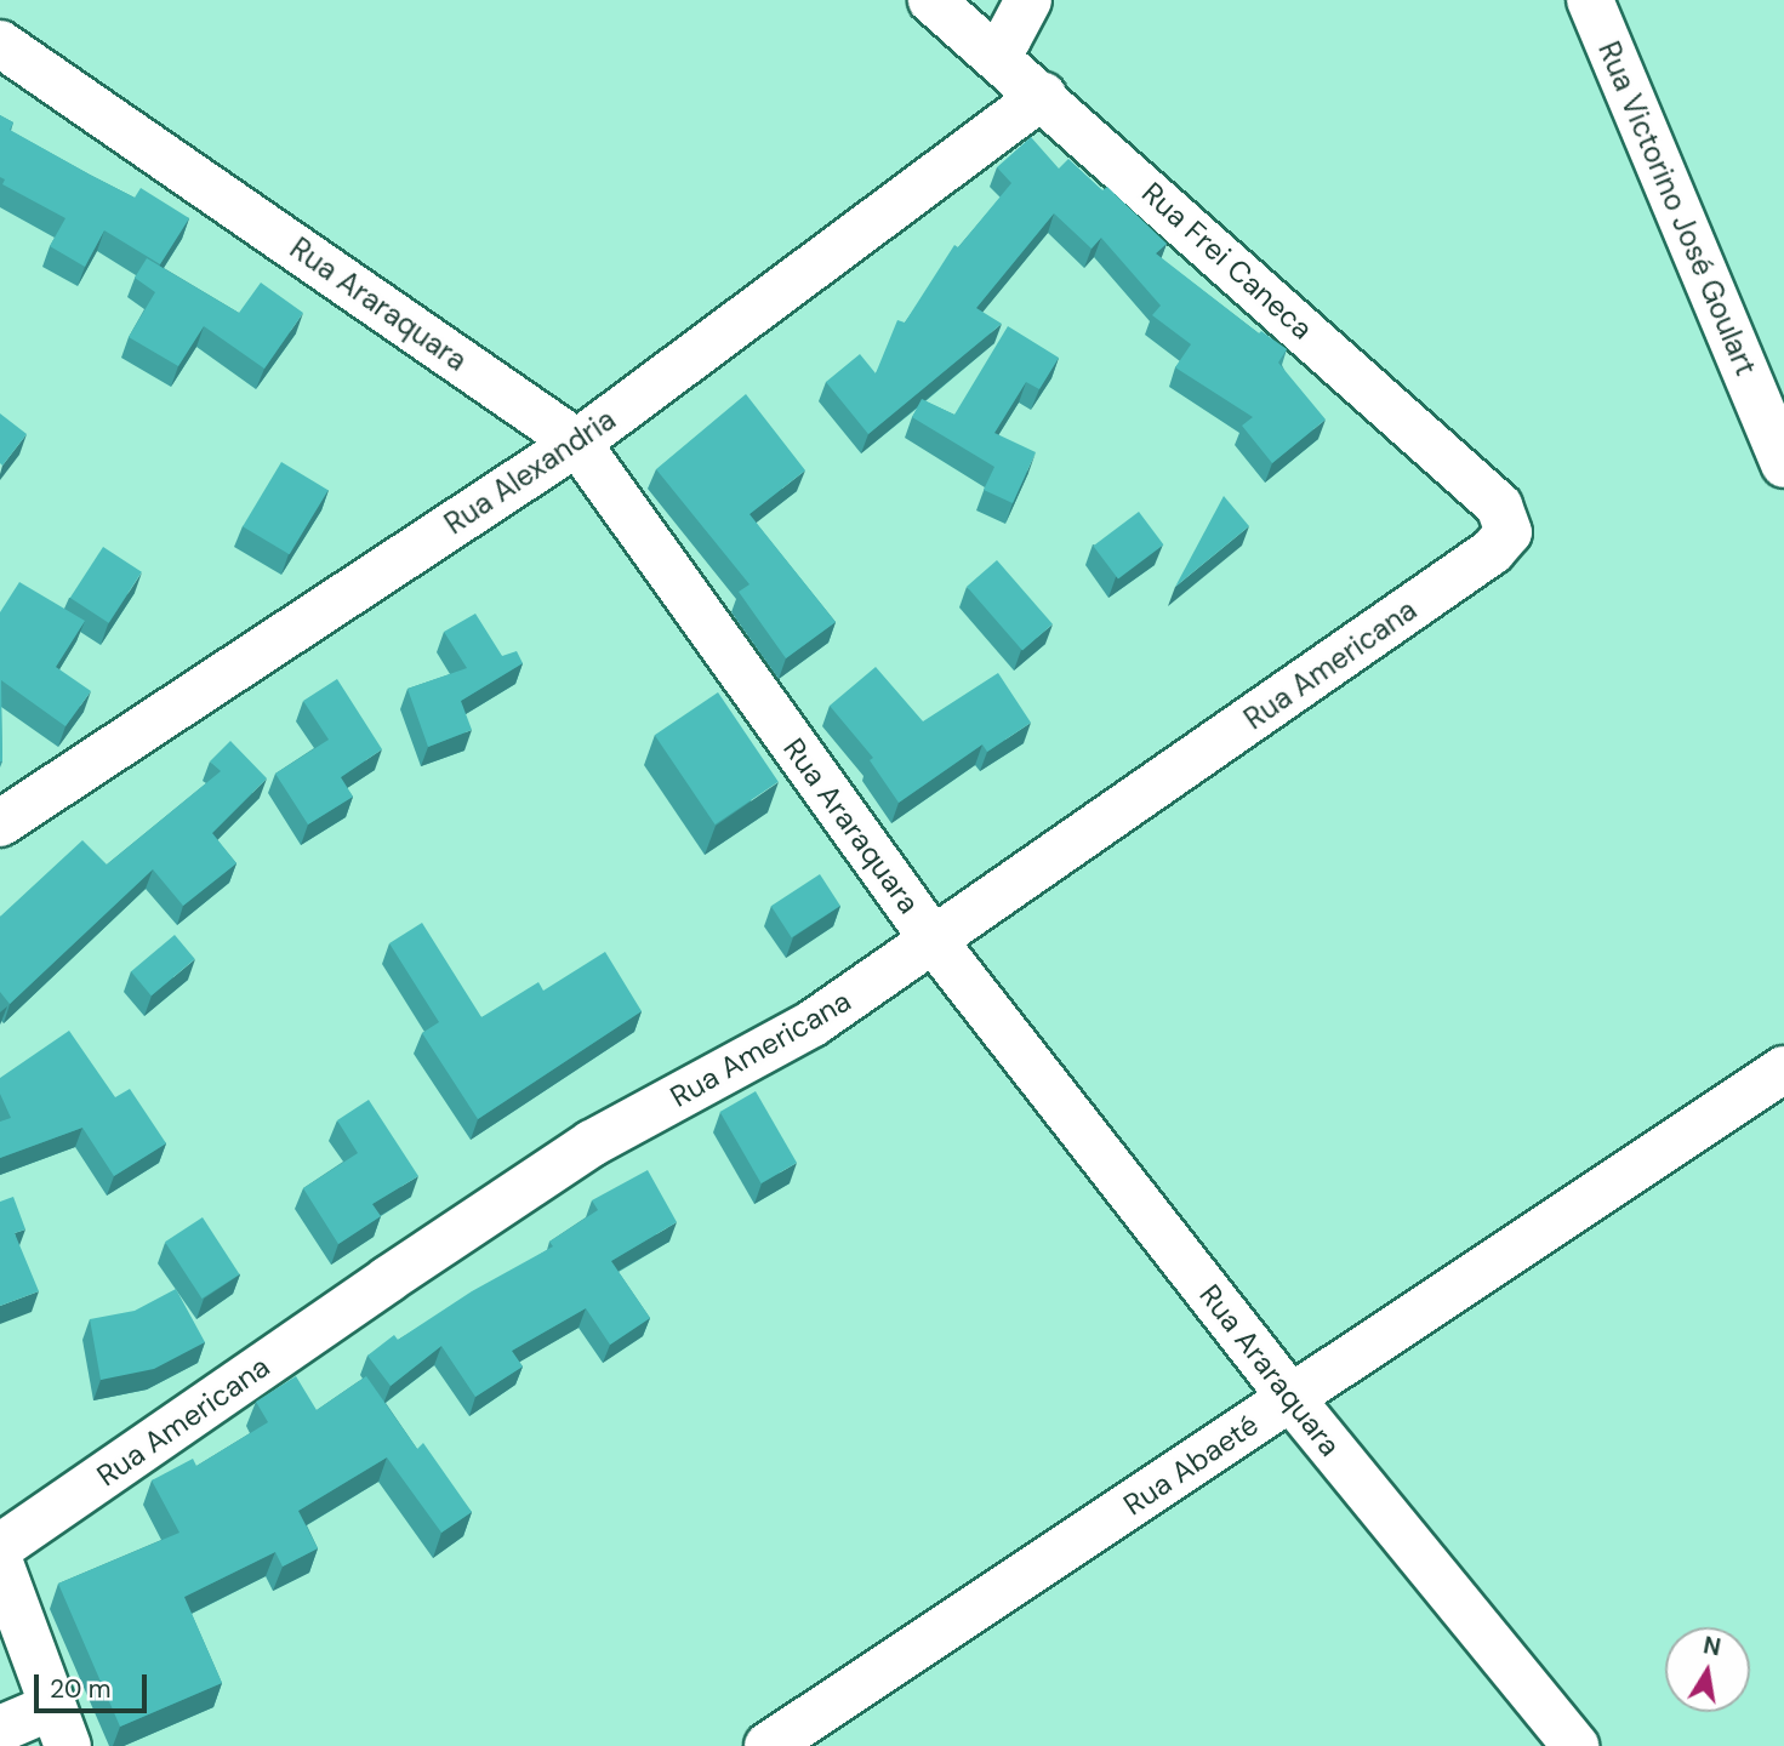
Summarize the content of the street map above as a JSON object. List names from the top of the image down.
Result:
{
  "streets": {
    "street": [
      "Rua Victorino José Goulart",
      "Rua Frei Caneca",
      "Rua Araraquara",
      "Rua Alexandria",
      "Rua Americana",
      "Rua Abaeté"
    ]
  },
  "crossings": [
    ["Rua Frei Caneca", "Rua Alexandria"],
    ["Rua Frei Caneca", "Rua Americana"],
    ["Rua Araraquara", "Rua Alexandria"],
    ["Rua Araraquara", "Rua Americana"],
    ["Rua Araraquara", "Rua Abaeté"]
  ],
  "scale_bar": "20 m",
  "north": "top"
}
